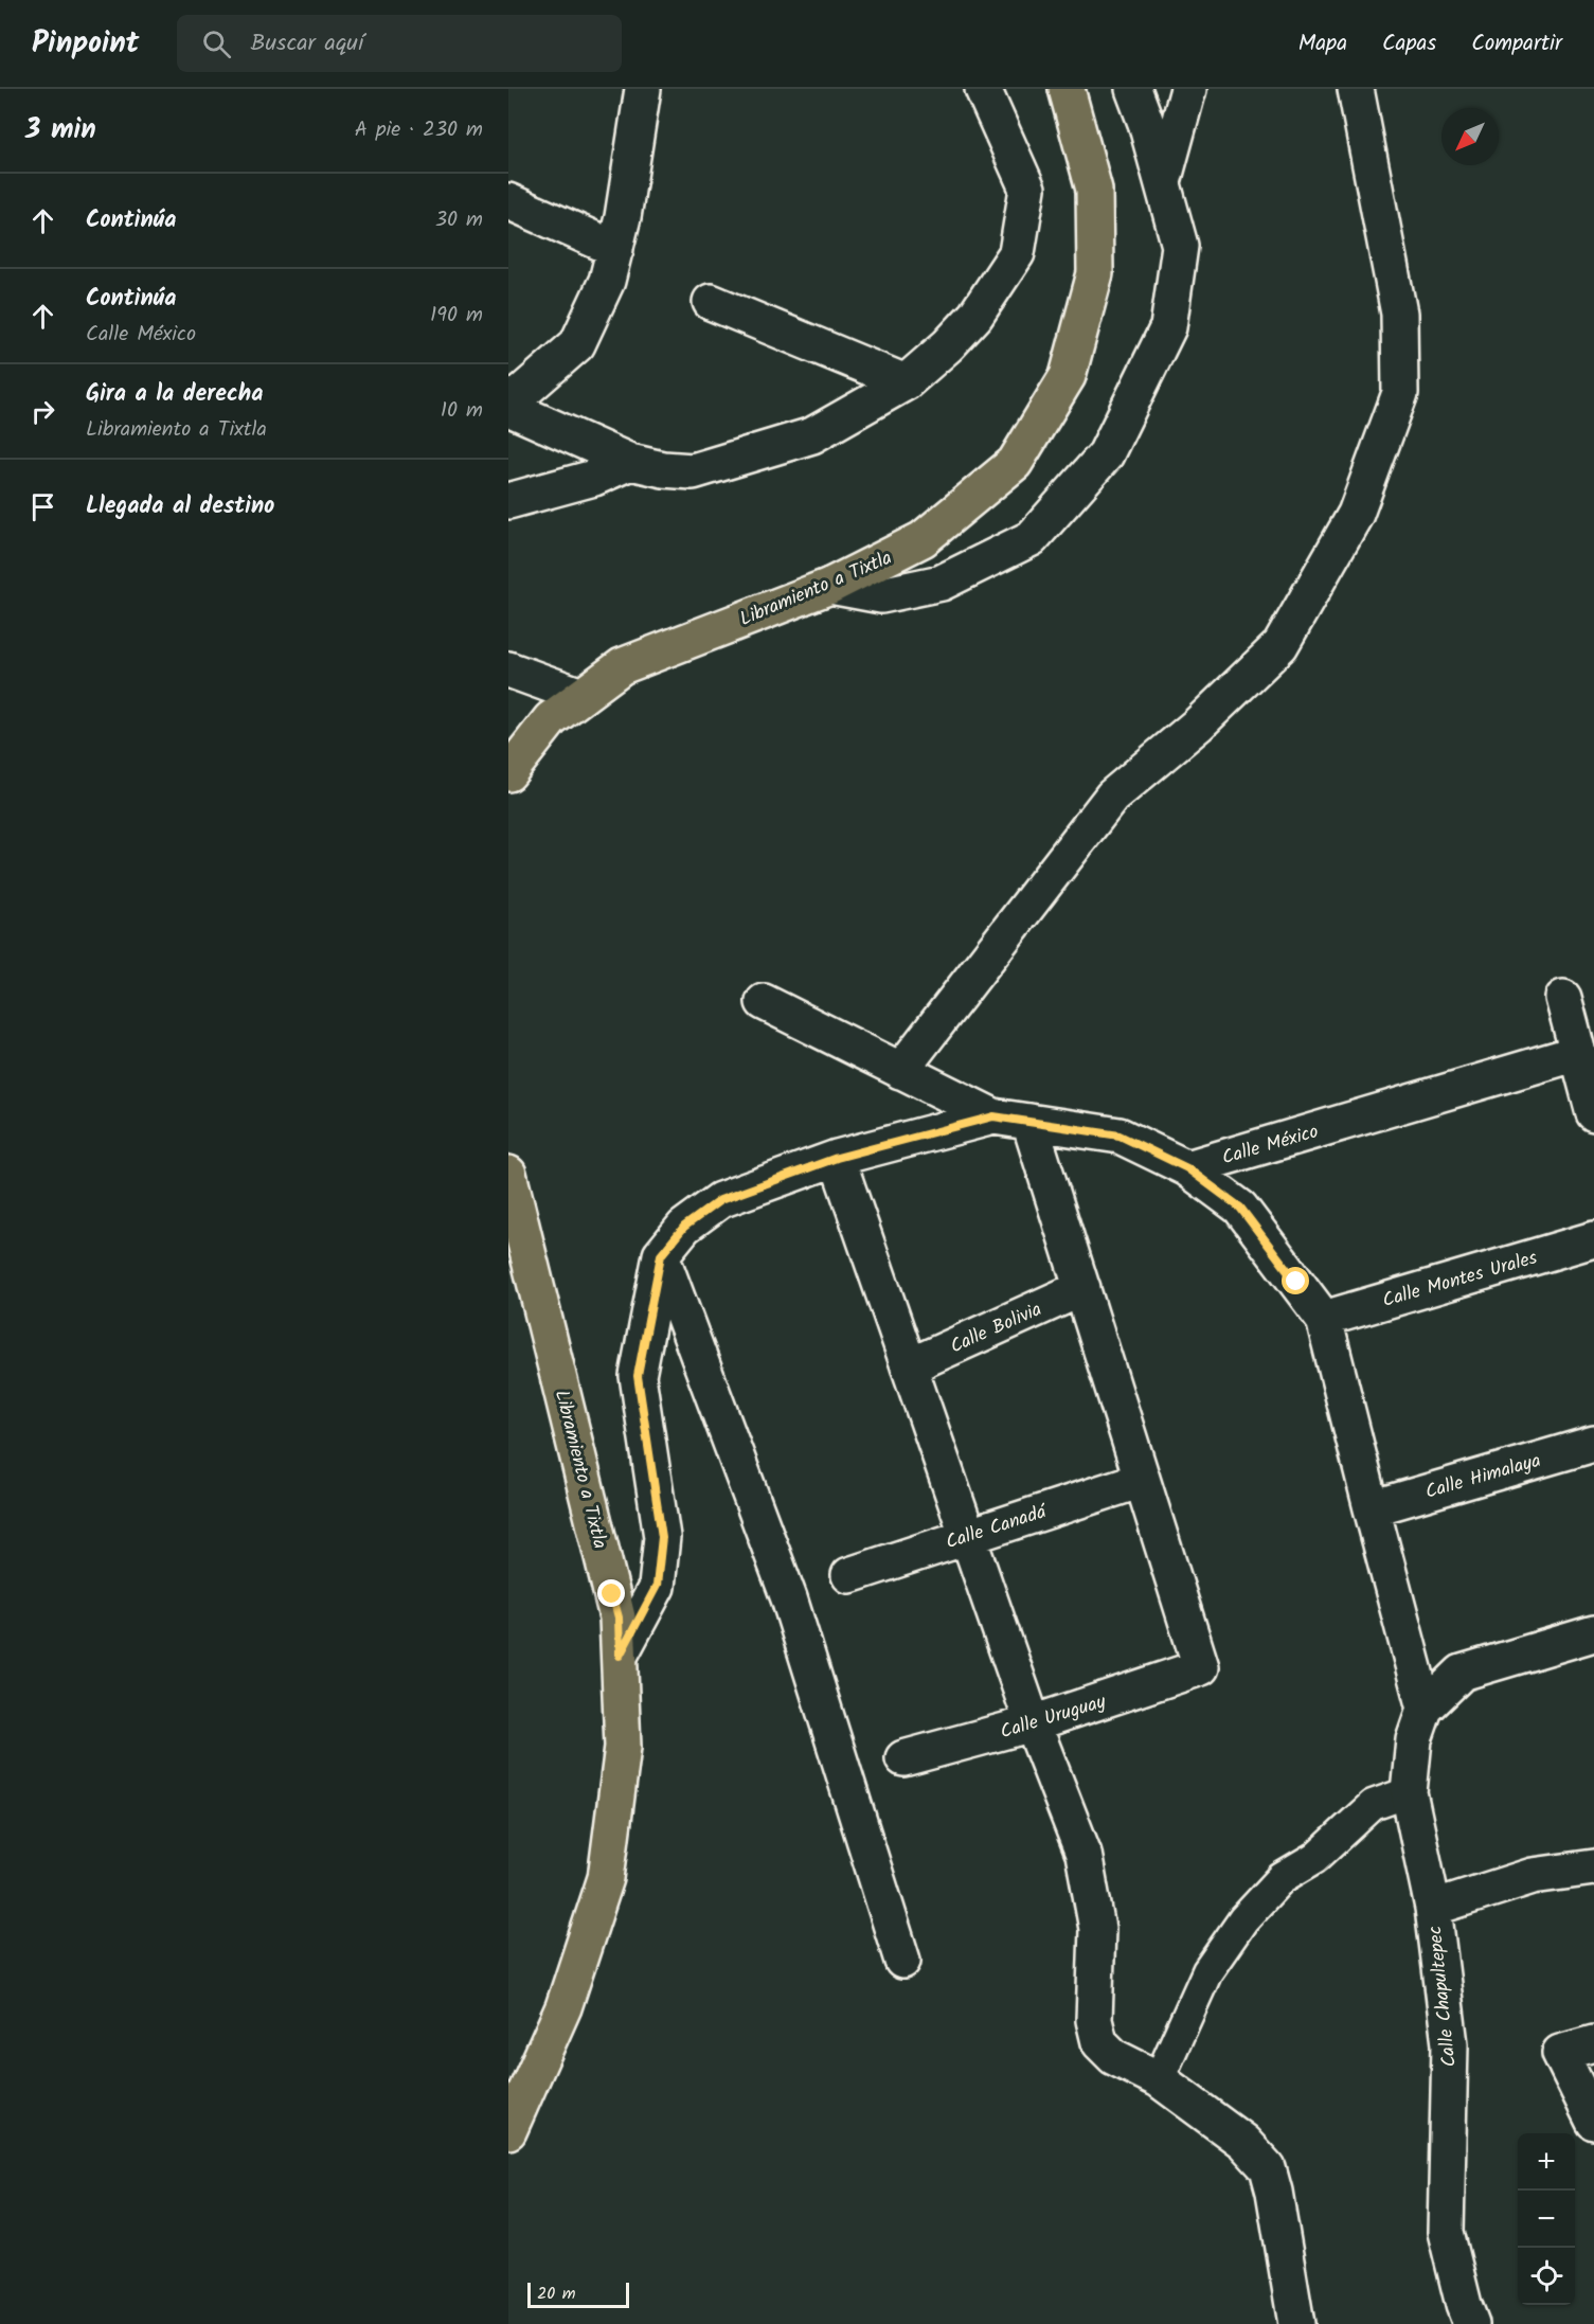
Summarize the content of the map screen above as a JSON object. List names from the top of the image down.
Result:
{
  "streets": {
    "main road": ["Libramiento a Tixtla"],
    "street": [
      "Calle México",
      "Calle Montes Urales",
      "Calle Bolivia",
      "Calle Himalaya",
      "Calle Canadá",
      "Calle Uruguay",
      "Calle Chapultepec"
    ]
  },
  "crossings": [
    ["Calle Canadá", "Calle Uruguay"]
  ],
  "scale_bar": "20 m",
  "north": "bottom left",
  "page": {
    "header": "Pinpoint",
    "search": "Buscar aquí",
    "nav": ["Mapa", "Capas", "Compartir"],
    "heading": ["3 min", "A pie · 230 m"],
    "list": [
      ["Continúa", "30 m"],
      ["Continúa", "Calle México", "190 m"],
      ["Gira a la derecha", "Libramiento a Tixtla", "10 m"],
      "Llegada al destino"
    ],
    "map_buttons": ["+", "−"],
    "scale": "20 m"
  }
}
